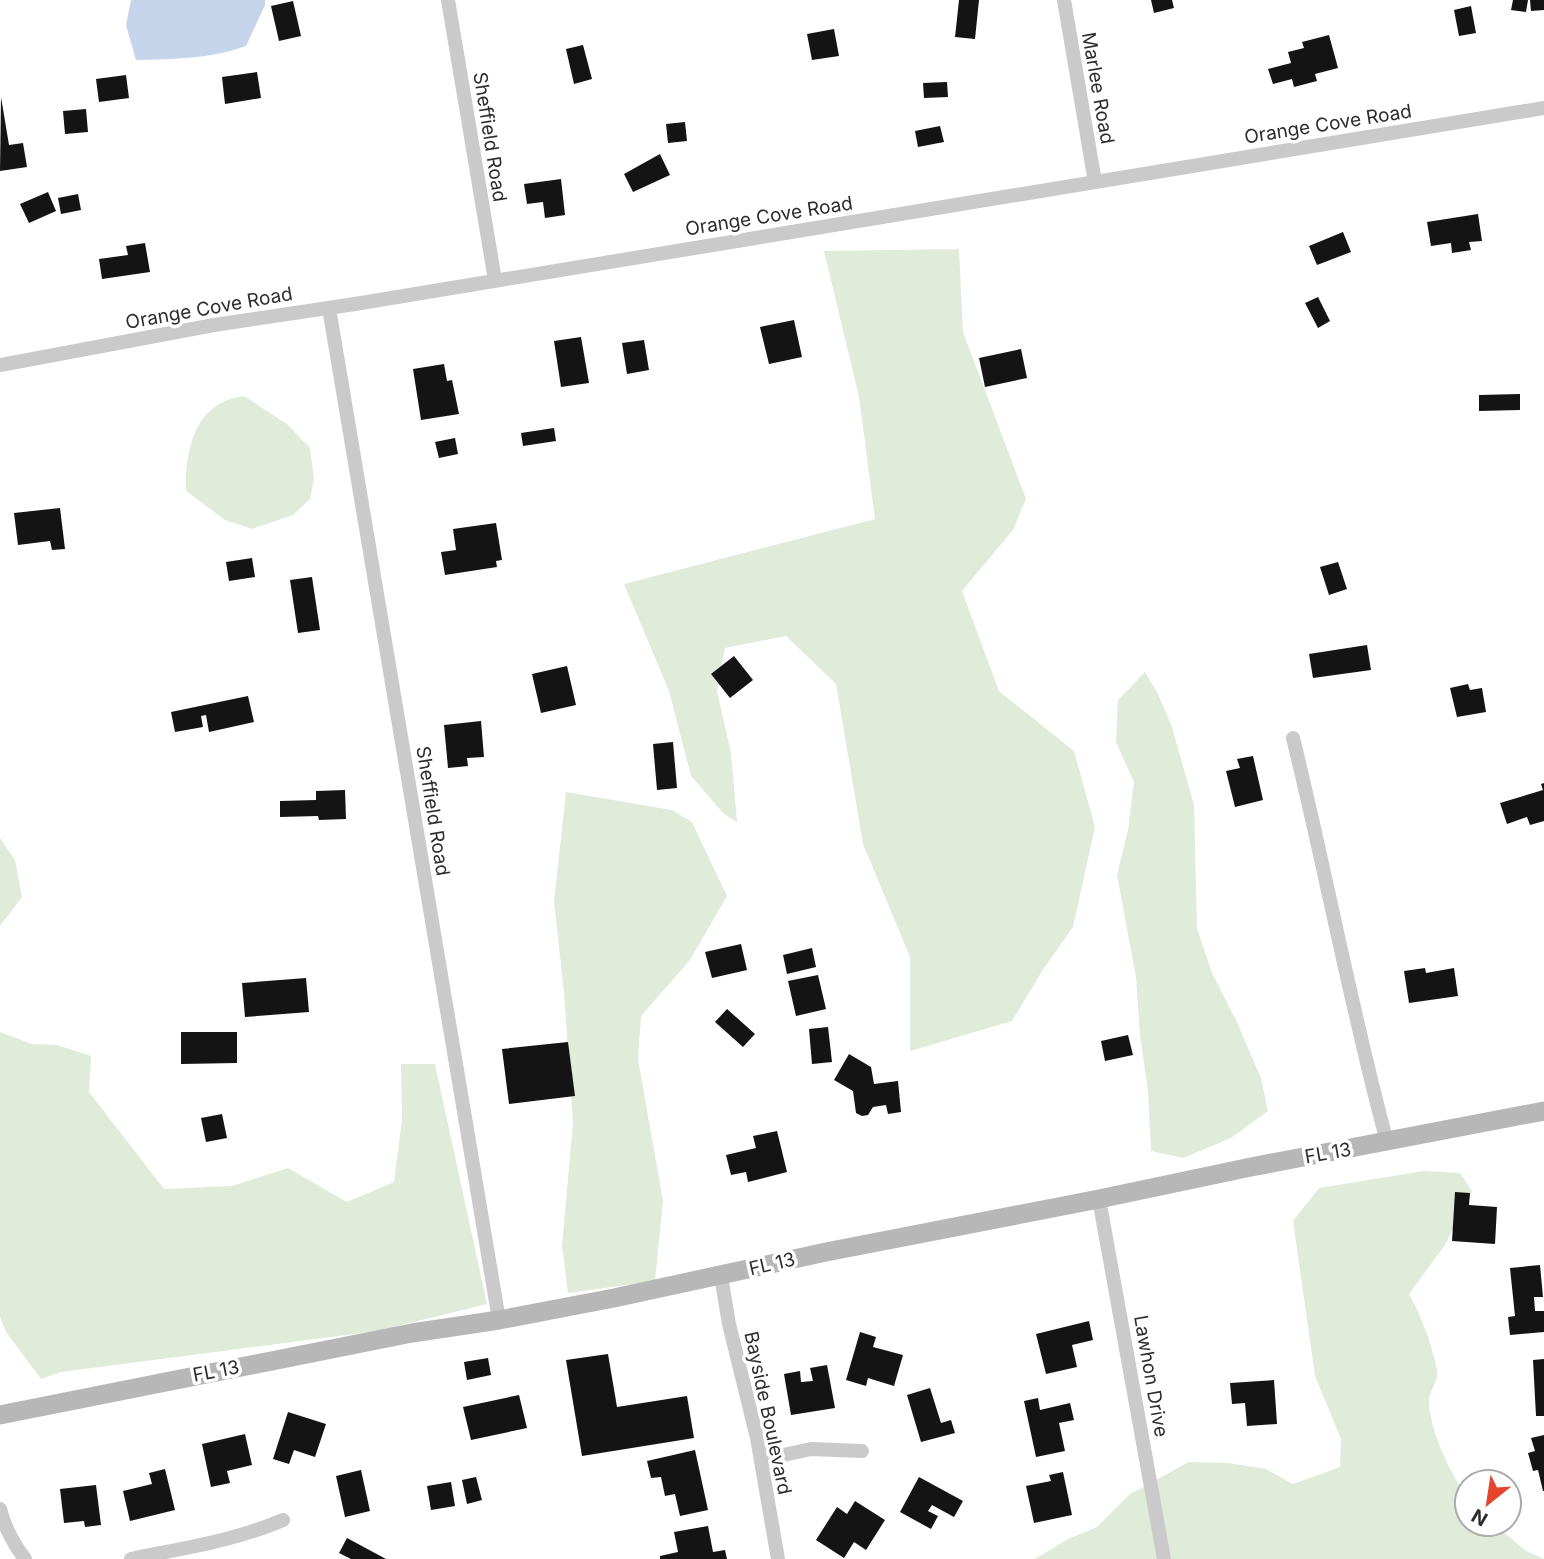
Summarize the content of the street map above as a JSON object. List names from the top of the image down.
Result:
{
  "streets": {
    "main road": ["FL 13"],
    "street": [
      "Marlee Road",
      "Orange Cove Road",
      "Sheffield Road",
      "Lawhon Drive",
      "Bayside Boulevard"
    ]
  },
  "crossings": [
    ["Marlee Road", "Orange Cove Road"],
    ["Orange Cove Road", "Sheffield Road"],
    ["Sheffield Road", "FL 13"],
    ["FL 13", "Lawhon Drive"],
    ["FL 13", "Bayside Boulevard"]
  ],
  "north": "bottom left"
}
